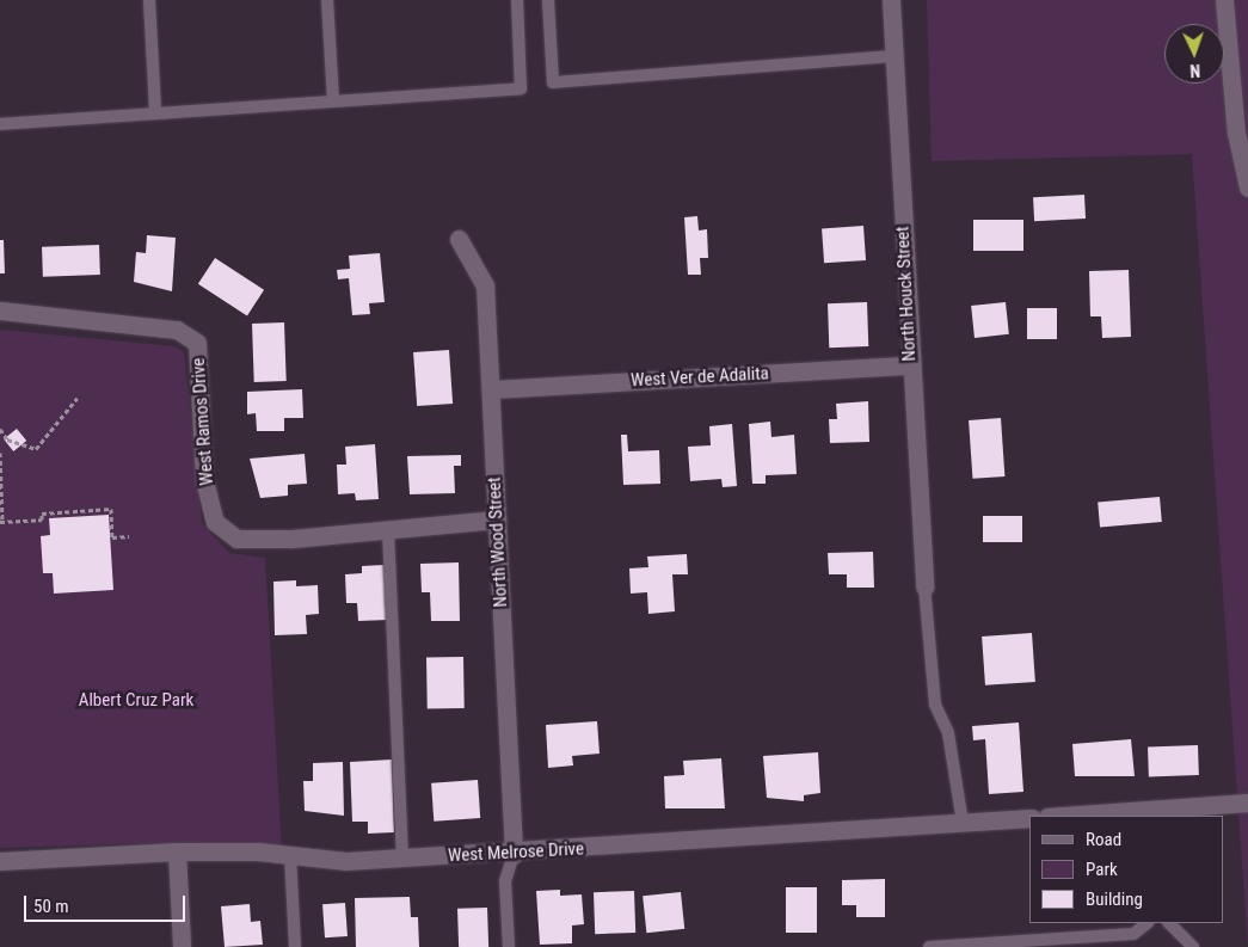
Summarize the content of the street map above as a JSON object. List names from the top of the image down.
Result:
{
  "streets": {
    "street": [
      "North Houck Street",
      "West Ver de Adalita",
      "West Ramos Drive",
      "North Wood Street",
      "West Melrose Drive"
    ]
  },
  "crossings": [
    ["North Houck Street", "West Ver de Adalita"],
    ["West Ver de Adalita", "North Wood Street"],
    ["West Ramos Drive", "North Wood Street"],
    ["North Wood Street", "West Melrose Drive"]
  ],
  "parks": ["Albert Cruz Park"],
  "legend": ["Road", "Park", "Building"],
  "scale_bar": "50 m",
  "north": "bottom"
}
